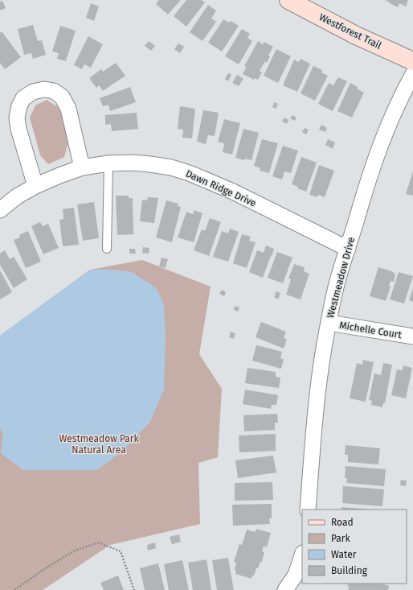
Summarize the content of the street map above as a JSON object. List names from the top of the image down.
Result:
{
  "streets": {
    "street": [
      "Westforest Trail",
      "Dawn Ridge Drive",
      "Westmeadow Drive",
      "Michelle Court"
    ]
  },
  "crossings": [
    ["Dawn Ridge Drive", "Westmeadow Drive"],
    ["Westmeadow Drive", "Michelle Court"]
  ],
  "parks": ["Westmeadow Park Natural Area"],
  "legend": [
    "Road",
    "Park",
    "Water",
    "Building"
  ]
}
